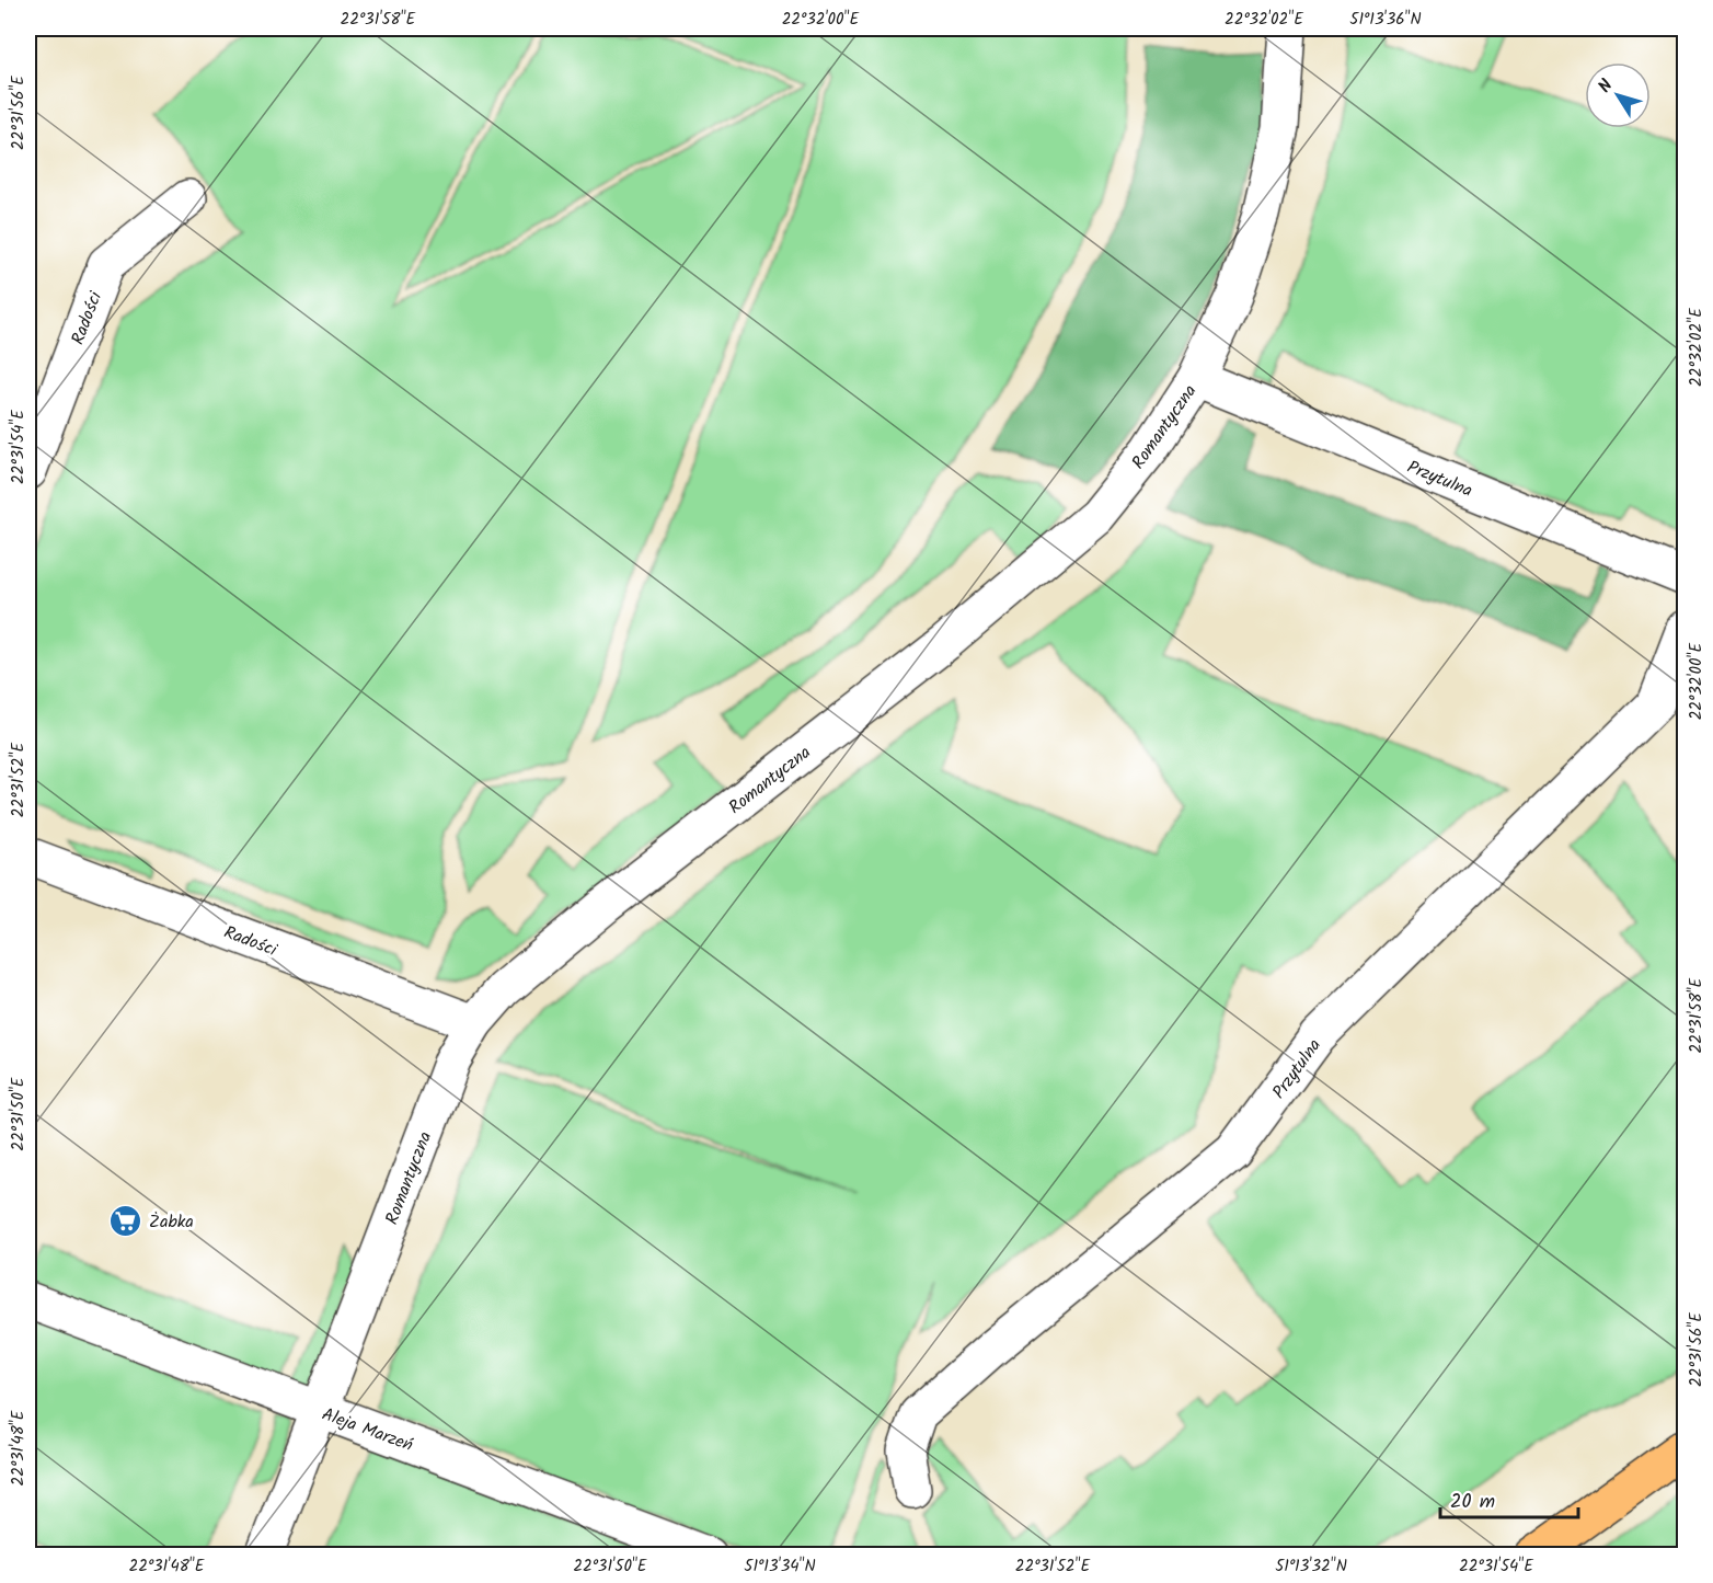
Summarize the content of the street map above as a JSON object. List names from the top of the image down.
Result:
{
  "streets": {
    "street": [
      "Radości",
      "Romantyczna",
      "Przytulna",
      "Aleja Marzeń"
    ]
  },
  "crossings": [
    ["Radości", "Romantyczna"],
    ["Romantyczna", "Przytulna"],
    ["Romantyczna", "Aleja Marzeń"]
  ],
  "places": {
    "supermarket": ["Żabka"]
  },
  "scale_bar": "20 m",
  "north": "top left",
  "coordinates": [
    "22°31'58\"E",
    "22°32'00\"E",
    "22°32'02\"E",
    "51°13'36\"N",
    "22°31'56\"E",
    "22°31'54\"E",
    "22°31'52\"E",
    "22°31'50\"E",
    "22°31'48\"E",
    "51°13'34\"N",
    "51°13'32\"N"
  ]
}
